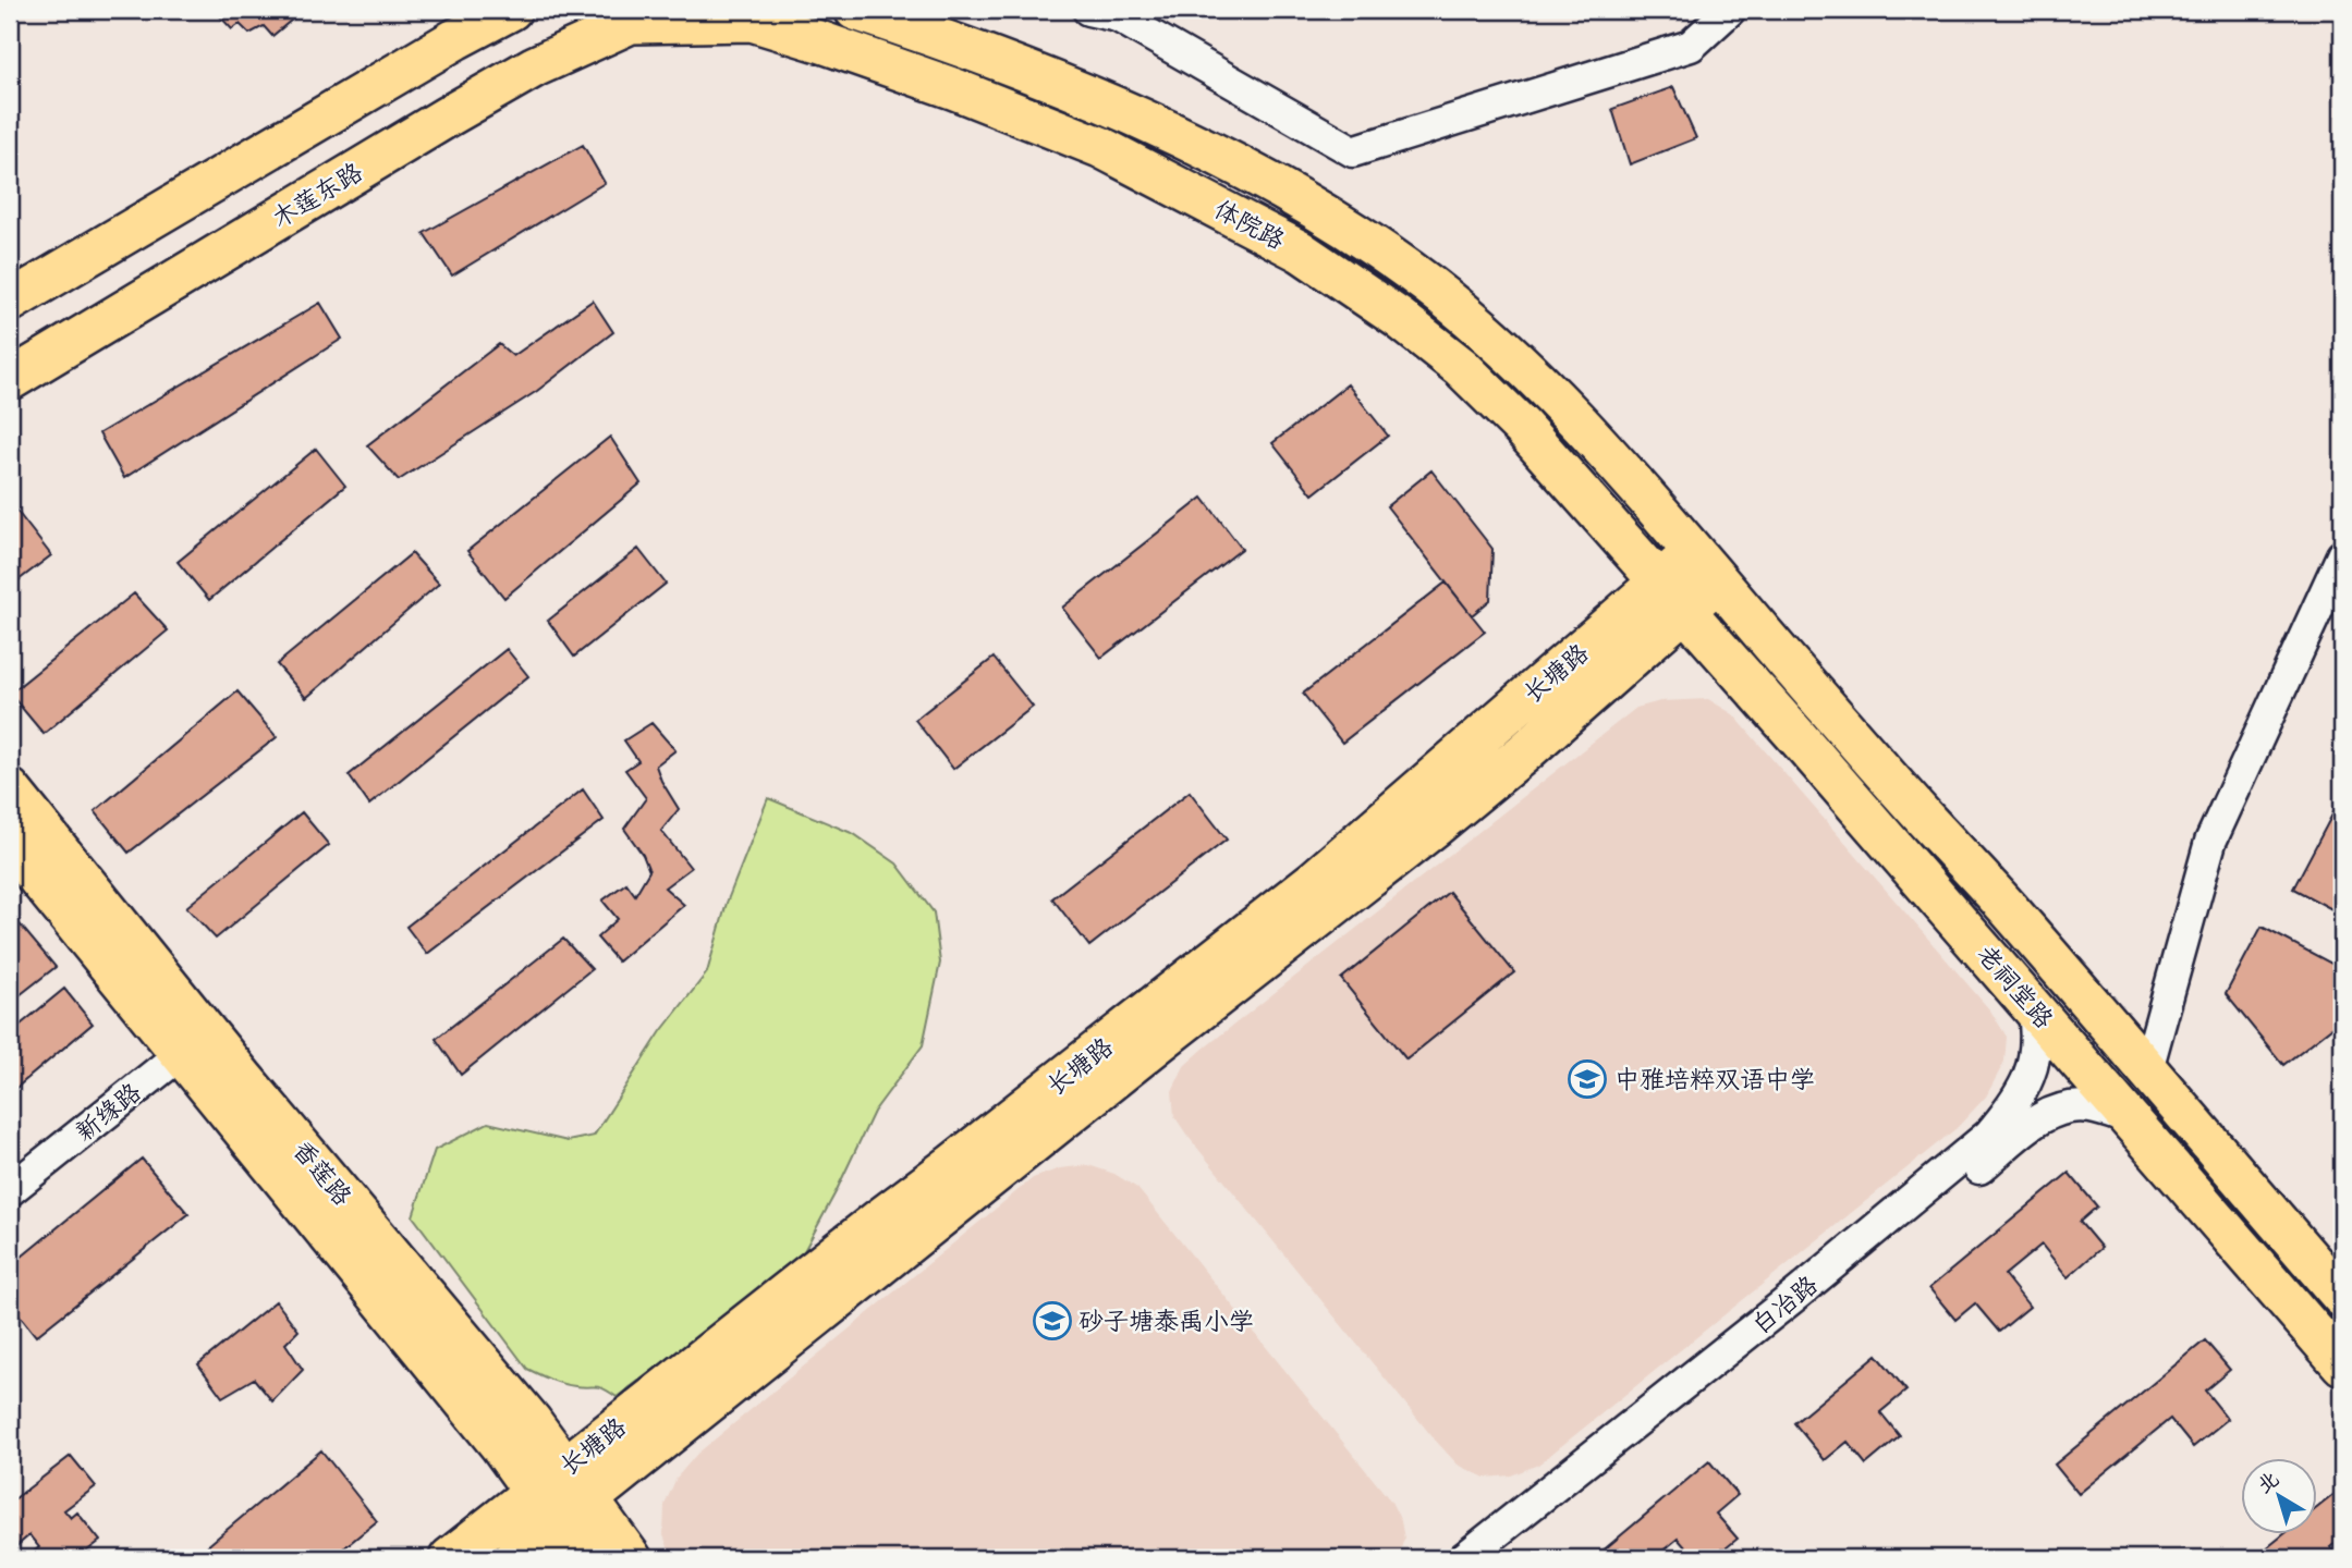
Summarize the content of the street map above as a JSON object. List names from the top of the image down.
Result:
{
  "streets": {
    "main road": [
      "木莲东路",
      "体院路",
      "长塘路",
      "老祠堂路",
      "香莲路"
    ],
    "street": ["新缘路", "白冶路"]
  },
  "crossings": [
    ["木莲东路", "体院路"],
    ["体院路", "长塘路"],
    ["体院路", "老祠堂路"],
    ["长塘路", "老祠堂路"],
    ["长塘路", "香莲路"],
    ["老祠堂路", "白冶路"],
    ["新缘路", "香莲路"]
  ],
  "places": {
    "school or university": ["中雅培粹双语中学", "砂子塘泰禹小学"]
  },
  "north": "top left"
}
